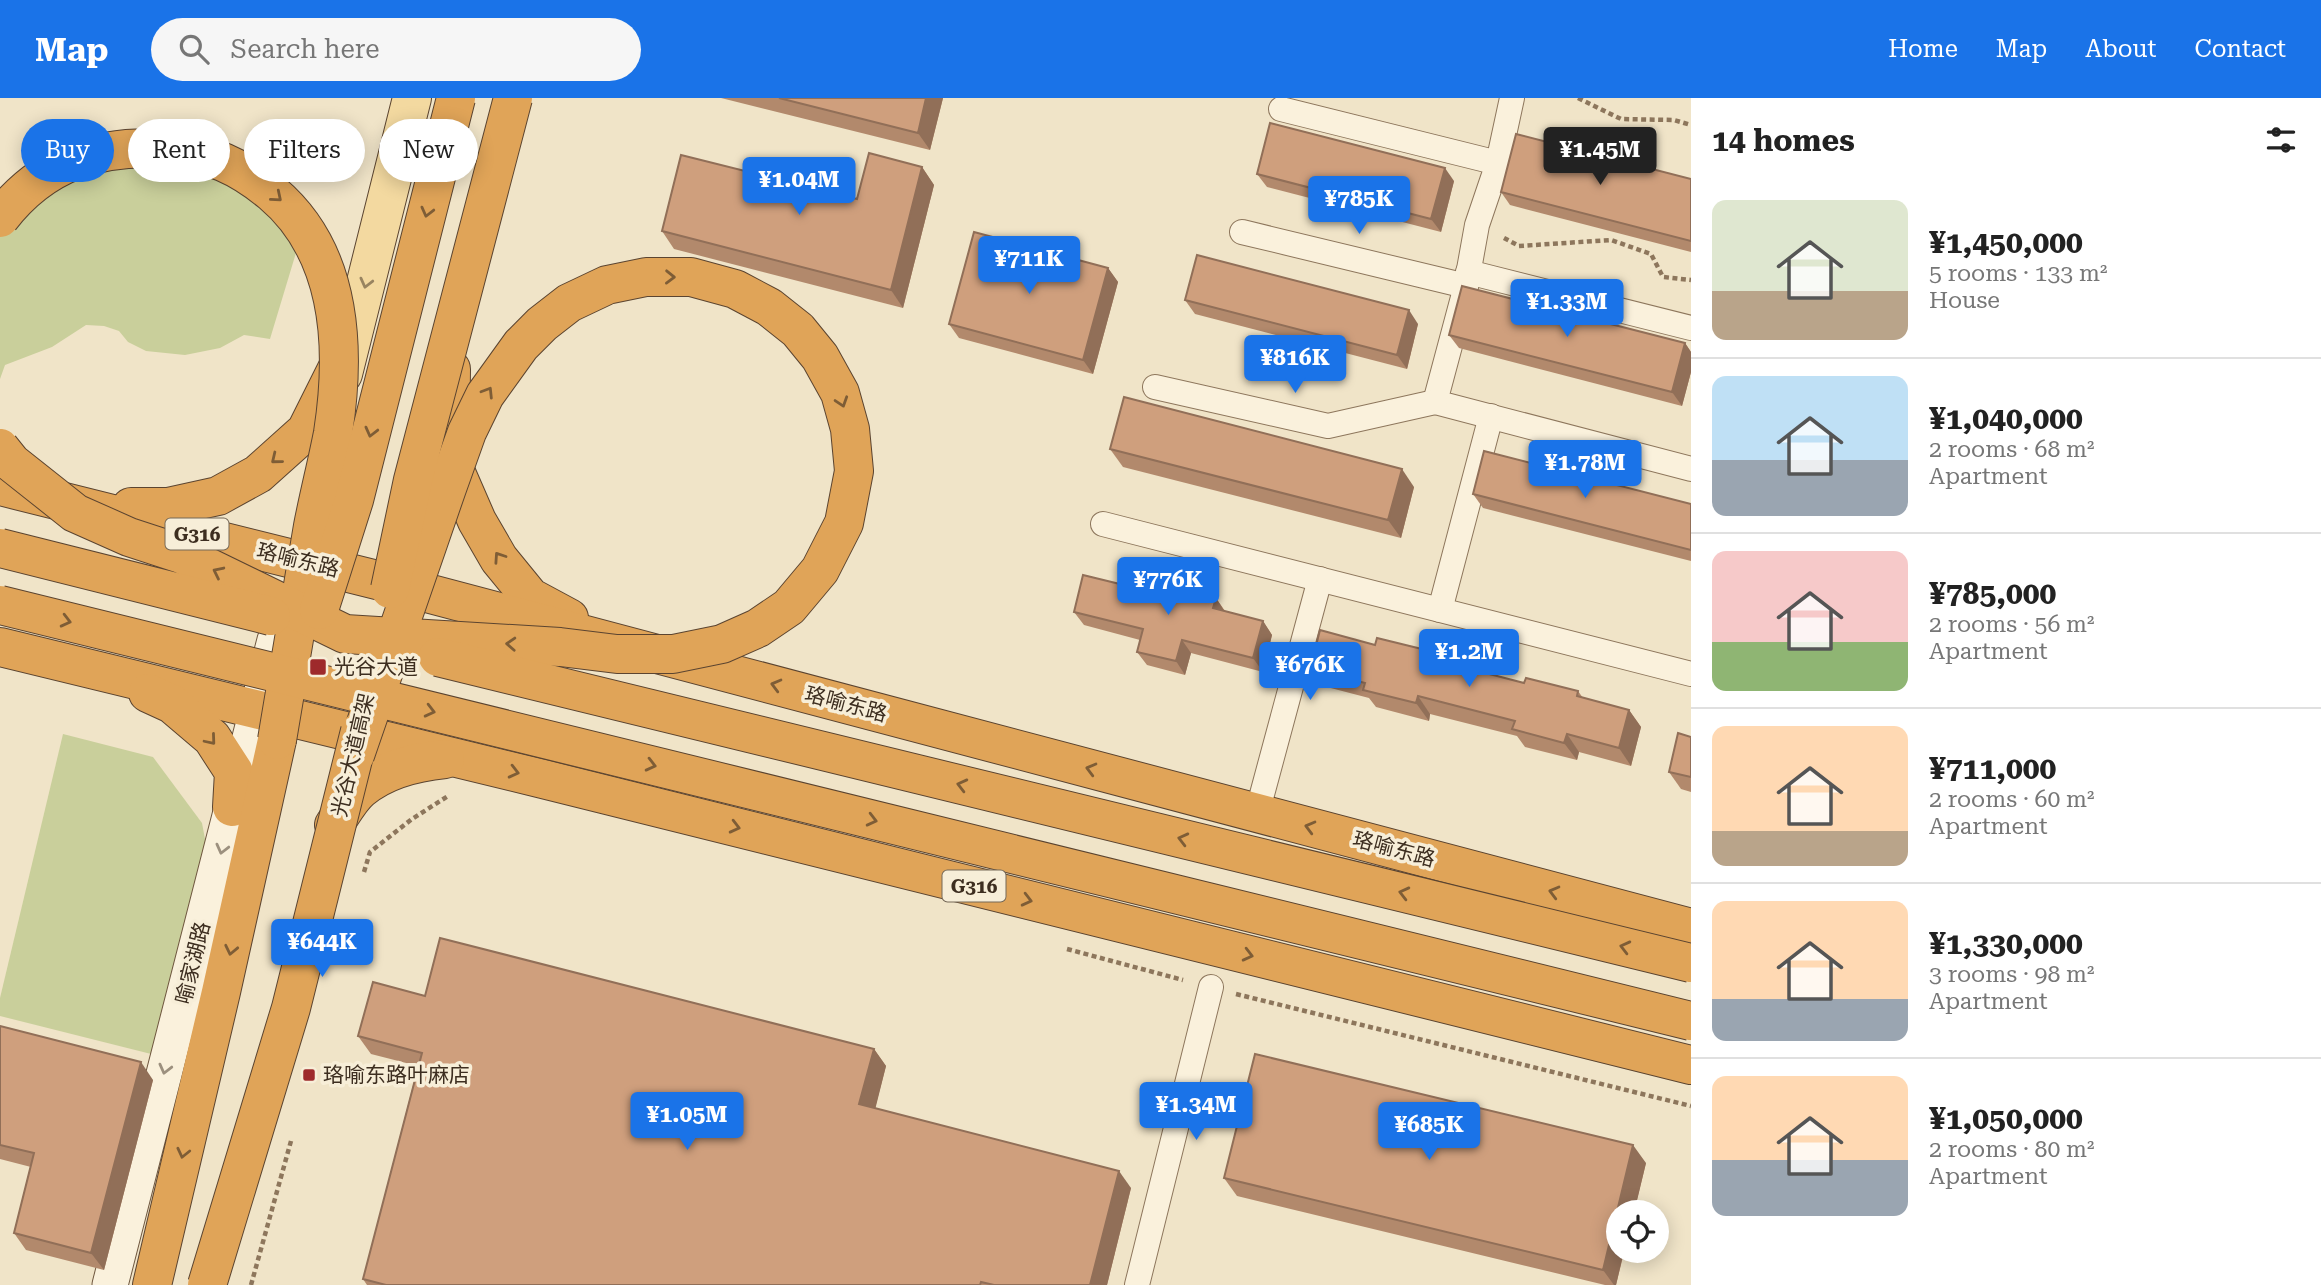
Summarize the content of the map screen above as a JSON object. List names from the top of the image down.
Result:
{
  "streets": {
    "highway": ["G316", "珞喻东路", "光谷大道高架"],
    "main road": ["喻家湖路"]
  },
  "crossings": [
    ["G316", "光谷大道高架"],
    ["G316", "喻家湖路"]
  ],
  "places": {
    "transit": ["光谷大道", "珞喻东路叶麻店"]
  },
  "page": {
    "header": "Map",
    "search": "Search here",
    "nav": [
      "Home",
      "Map",
      "About",
      "Contact"
    ],
    "heading": "14 homes",
    "chip": [
      "Buy",
      "Rent",
      "Filters",
      "New"
    ],
    "price": [
      "¥1.45M",
      "¥1.04M",
      "¥785K",
      "¥711K",
      "¥1.33M",
      "¥816K",
      "¥1.78M",
      "¥776K",
      "¥1.2M",
      "¥676K",
      "¥644K",
      "¥1.34M",
      "¥1.05M",
      "¥685K"
    ],
    "list": [
      {
        "name": "¥1,450,000",
        "note": "5 rooms · 133 m² · House"
      },
      {
        "name": "¥1,040,000",
        "note": "2 rooms · 68 m² · Apartment"
      },
      {
        "name": "¥785,000",
        "note": "2 rooms · 56 m² · Apartment"
      },
      {
        "name": "¥711,000",
        "note": "2 rooms · 60 m² · Apartment"
      },
      {
        "name": "¥1,330,000",
        "note": "3 rooms · 98 m² · Apartment"
      },
      {
        "name": "¥1,050,000",
        "note": "2 rooms · 80 m² · Apartment"
      }
    ]
  }
}
